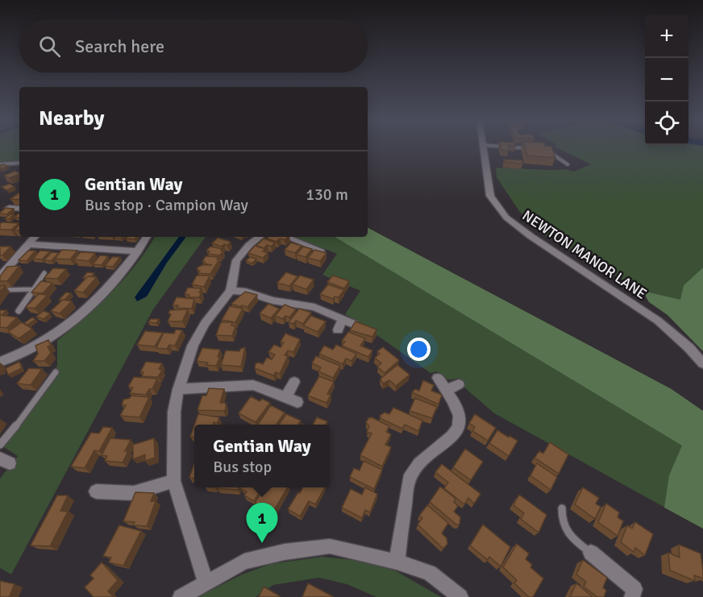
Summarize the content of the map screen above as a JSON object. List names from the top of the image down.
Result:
{
  "streets": {
    "street": ["NEWTON MANOR LANE"]
  },
  "page": {
    "map_buttons": ["+", "−"],
    "search": "Search here",
    "heading": "Nearby",
    "list": [
      {
        "mark": "1",
        "name": "Gentian Way",
        "note": "Bus stop · Campion Way",
        "value": "130 m"
      }
    ],
    "popup": ["Gentian Way", "Bus stop"],
    "pins": "1"
  }
}
